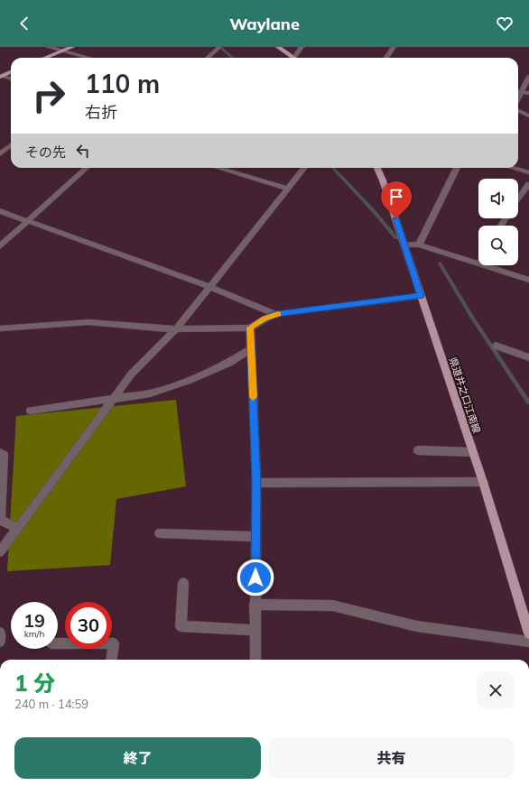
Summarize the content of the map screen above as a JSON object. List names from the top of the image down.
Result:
{
  "streets": {
    "main road": ["県道井之口江南線"]
  },
  "page": {
    "header": "Waylane",
    "turn": ["110 m", "右折"],
    "then": "その先",
    "speed": "19 km/h",
    "limit": "30",
    "heading": ["1 分", "240 m · 14:59"],
    "buttons": ["終了", "共有"]
  }
}
